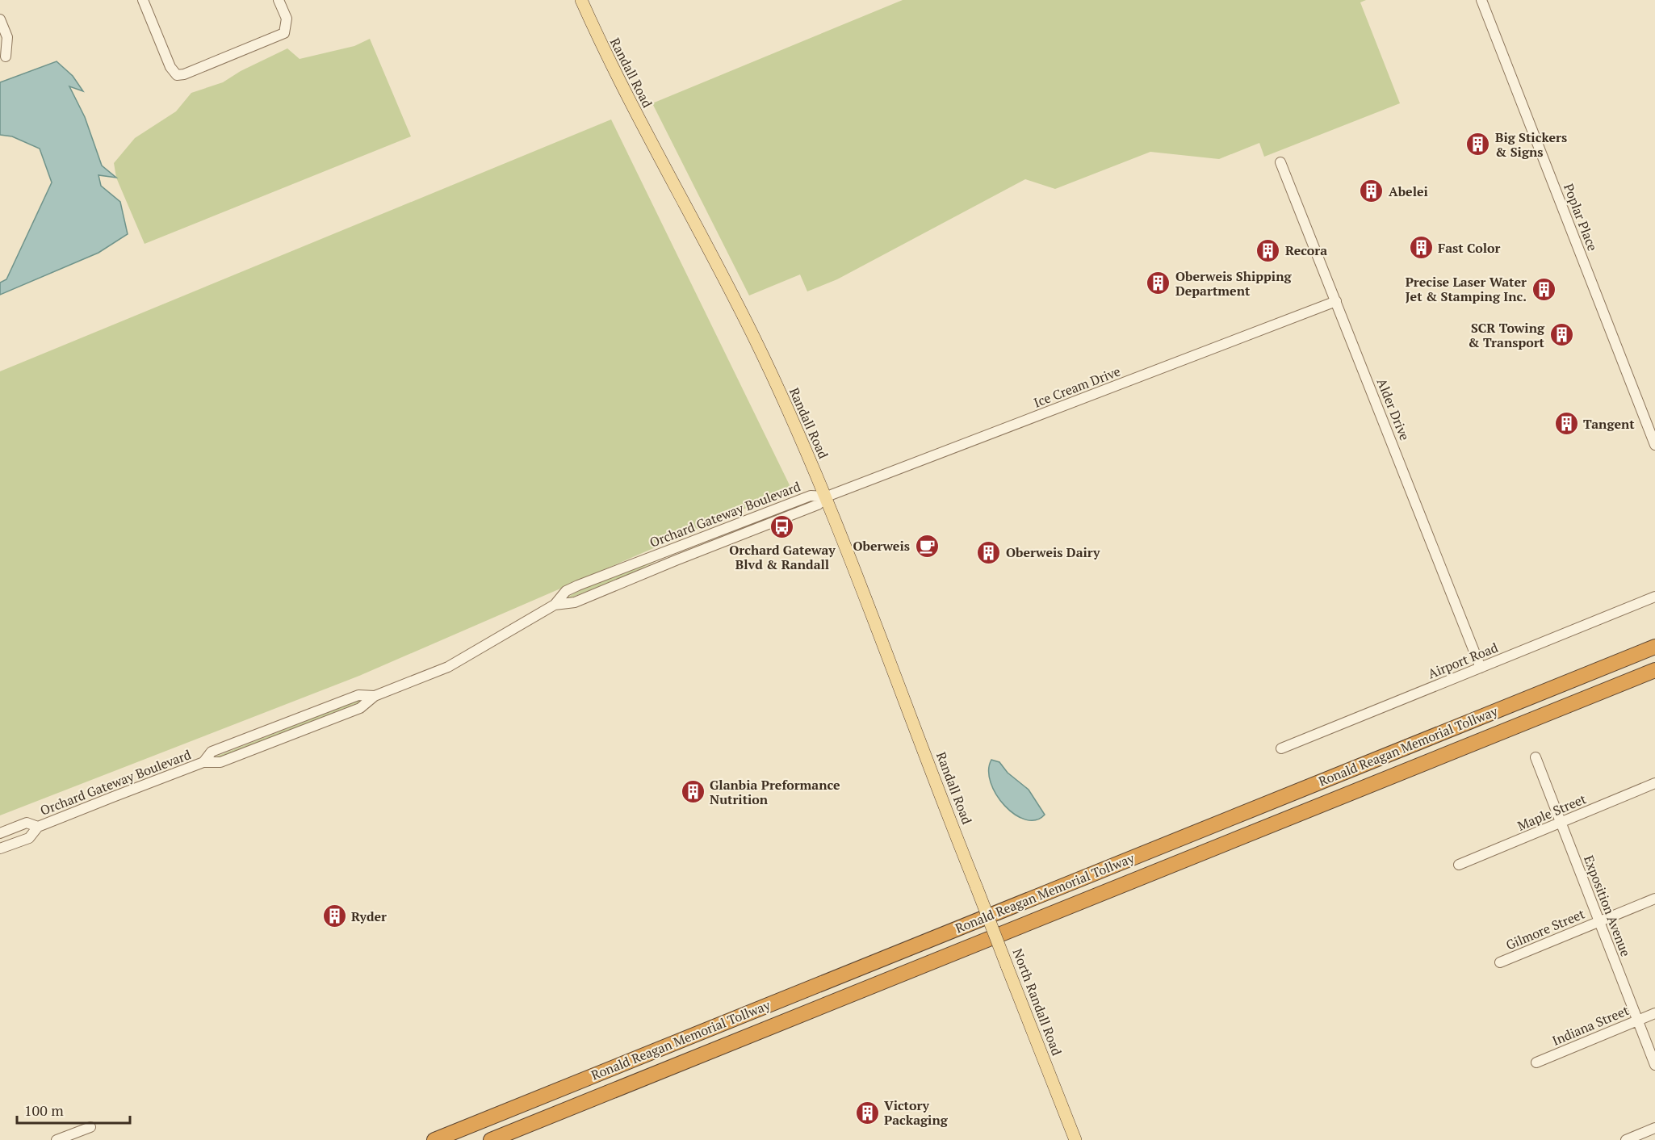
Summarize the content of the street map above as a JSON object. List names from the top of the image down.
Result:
{
  "streets": {
    "highway": ["Ronald Reagan Memorial Tollway"],
    "main road": ["Randall Road", "North Randall Road"],
    "street": [
      "Poplar Place",
      "Ice Cream Drive",
      "Alder Drive",
      "Orchard Gateway Boulevard",
      "Airport Road",
      "Maple Street",
      "Exposition Avenue",
      "Gilmore Street",
      "Indiana Street"
    ]
  },
  "crossings": [
    ["Randall Road", "Ice Cream Drive"],
    ["Randall Road", "Orchard Gateway Boulevard"],
    ["Randall Road", "North Randall Road"],
    ["Ice Cream Drive", "Alder Drive"],
    ["Ice Cream Drive", "Orchard Gateway Boulevard"],
    ["Alder Drive", "Airport Road"],
    ["Maple Street", "Exposition Avenue"],
    ["Exposition Avenue", "Gilmore Street"],
    ["Exposition Avenue", "Indiana Street"]
  ],
  "places": {
    "building": [
      "Big Stickers & Signs",
      "Abelei",
      "Fast Color",
      "Recora",
      "Oberweis Shipping Department",
      "Precise Laser Water Jet & Stamping Inc.",
      "SCR Towing & Transport",
      "Tangent",
      "Oberweis Dairy",
      "Glanbia Preformance Nutrition",
      "Ryder",
      "Victory Packaging"
    ],
    "bus stop": ["Orchard Gateway Blvd & Randall"],
    "cafe": ["Oberweis"]
  },
  "scale_bar": "100 m"
}
